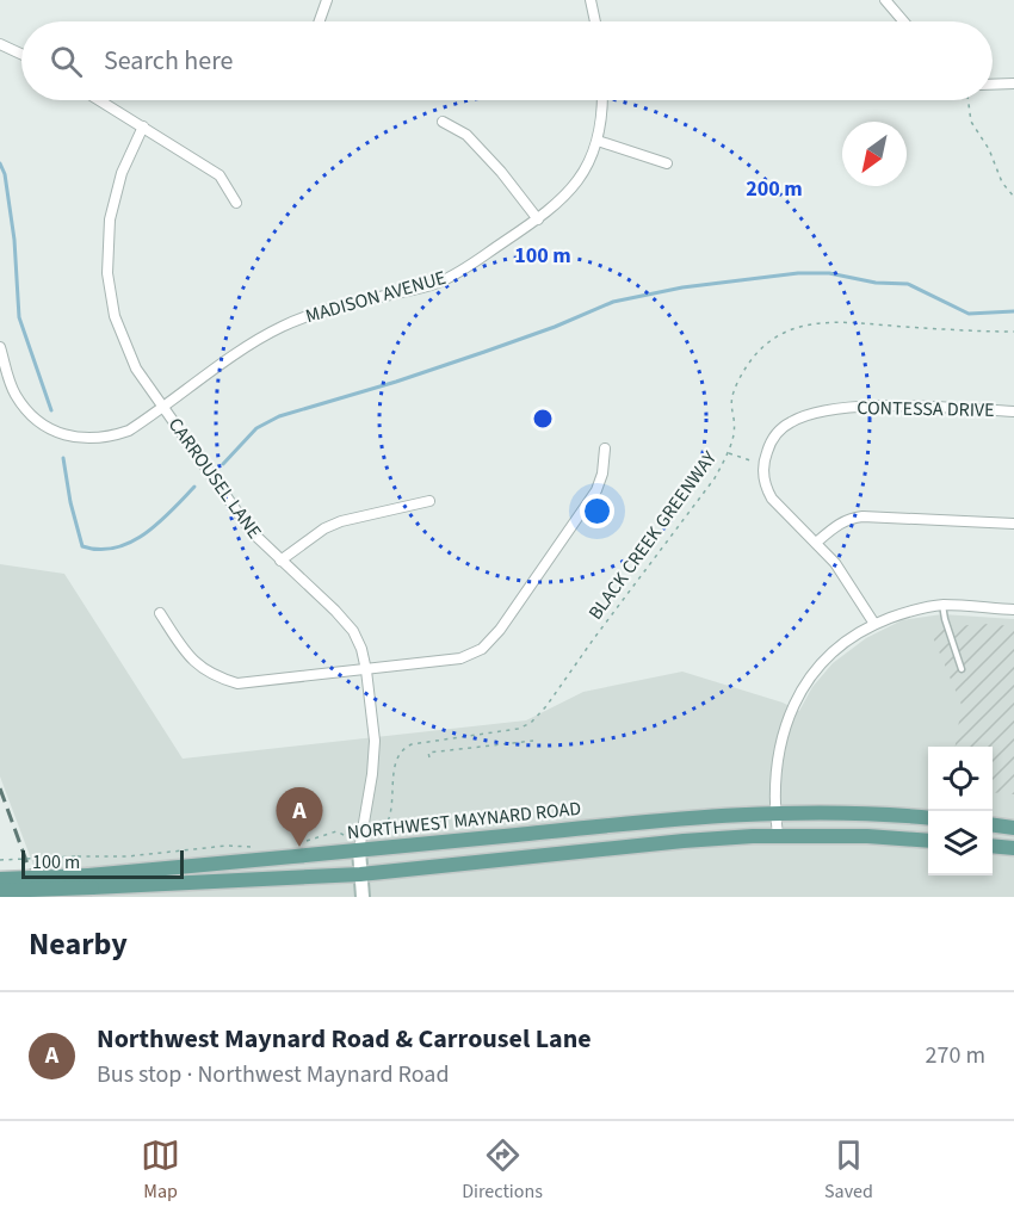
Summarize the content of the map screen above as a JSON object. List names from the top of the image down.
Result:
{
  "streets": {
    "main road": ["NORTHWEST MAYNARD ROAD"],
    "street": ["MADISON AVENUE", "CONTESSA DRIVE", "CARROUSEL LANE"],
    "path": ["BLACK CREEK GREENWAY"]
  },
  "crossings": [
    ["MADISON AVENUE", "CARROUSEL LANE"],
    ["CARROUSEL LANE", "NORTHWEST MAYNARD ROAD"]
  ],
  "scale_bar": "100 m",
  "north": "bottom left",
  "page": {
    "search": "Search here",
    "pins": "A",
    "scale": "100 m",
    "heading": "Nearby",
    "list": [
      {
        "mark": "A",
        "name": "Northwest Maynard Road & Carrousel Lane",
        "note": "Bus stop · Northwest Maynard Road",
        "value": "270 m"
      }
    ],
    "nav": ["Map", "Directions", "Saved"]
  },
  "rings": ["200 m", "100 m"]
}
